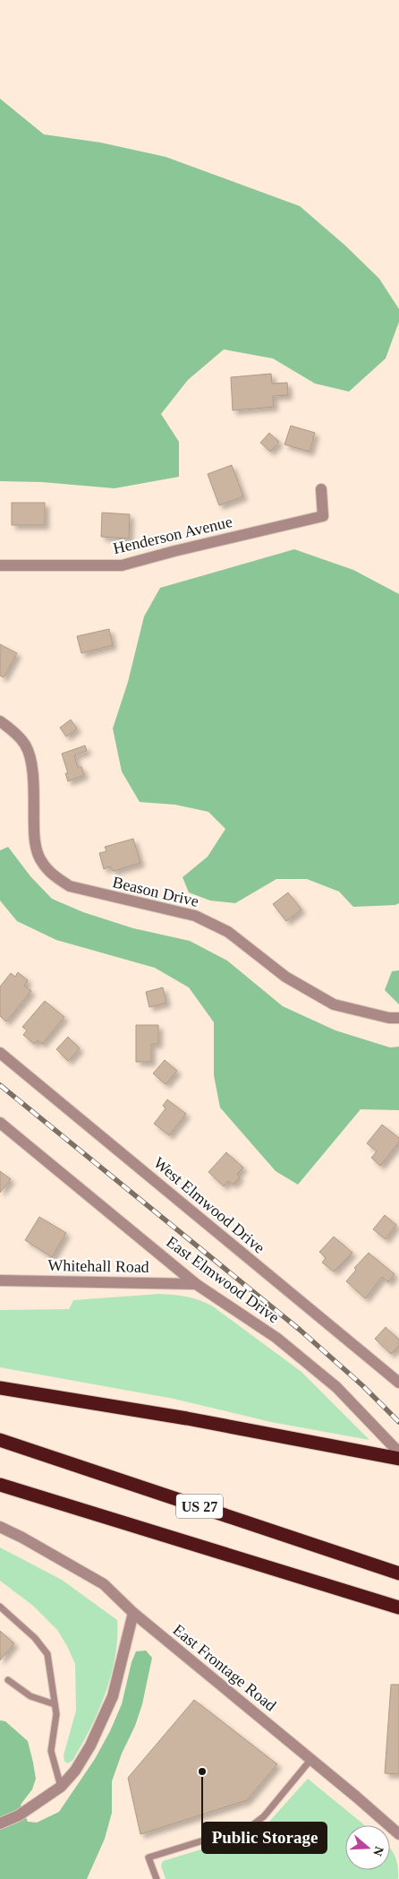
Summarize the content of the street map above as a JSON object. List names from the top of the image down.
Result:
{
  "streets": {
    "highway": ["US 27"],
    "street": [
      "Henderson Avenue",
      "Beason Drive",
      "West Elmwood Drive",
      "Whitehall Road",
      "East Elmwood Drive",
      "East Frontage Road"
    ]
  },
  "crossings": [
    ["Whitehall Road", "East Elmwood Drive"]
  ],
  "places": ["Public Storage"],
  "north": "right"
}
